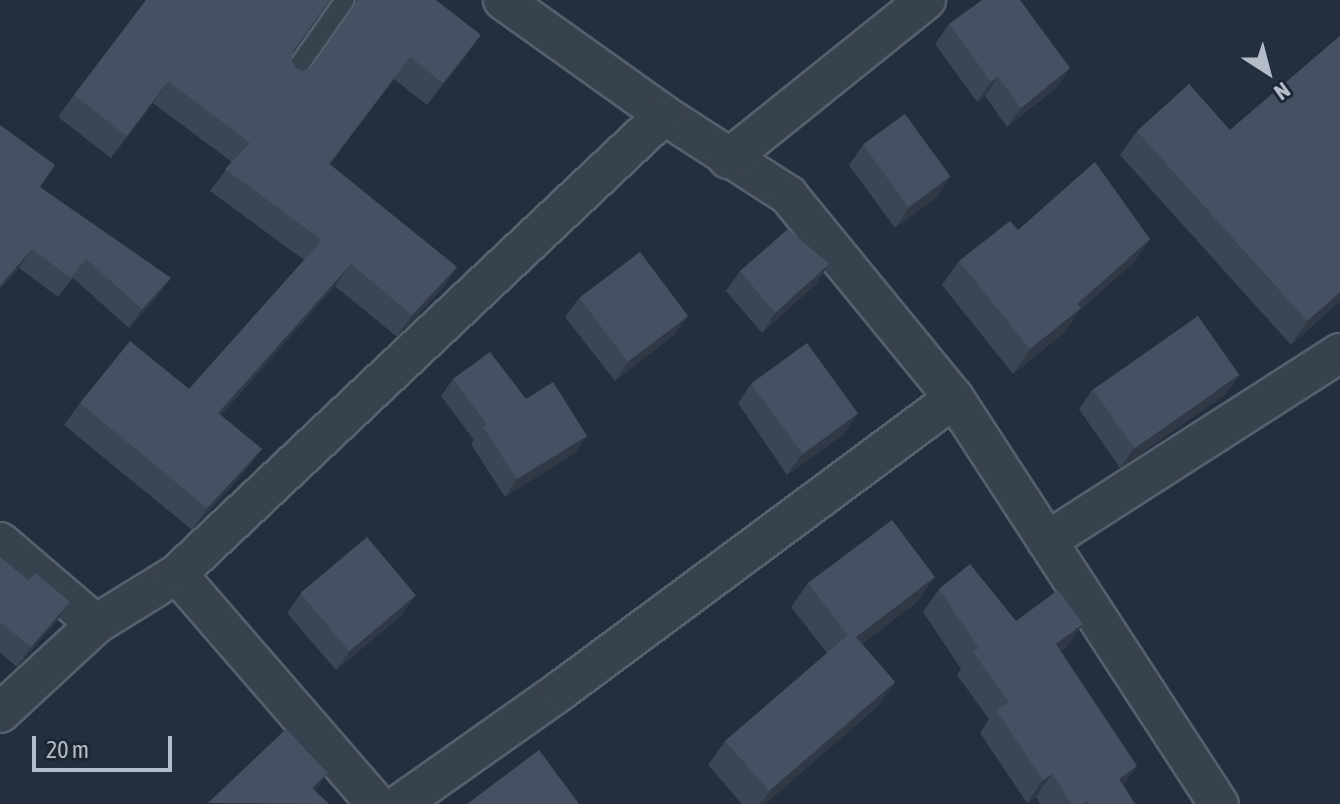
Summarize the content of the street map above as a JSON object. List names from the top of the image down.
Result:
{
  "scale_bar": "20 m",
  "north": "bottom right"
}
